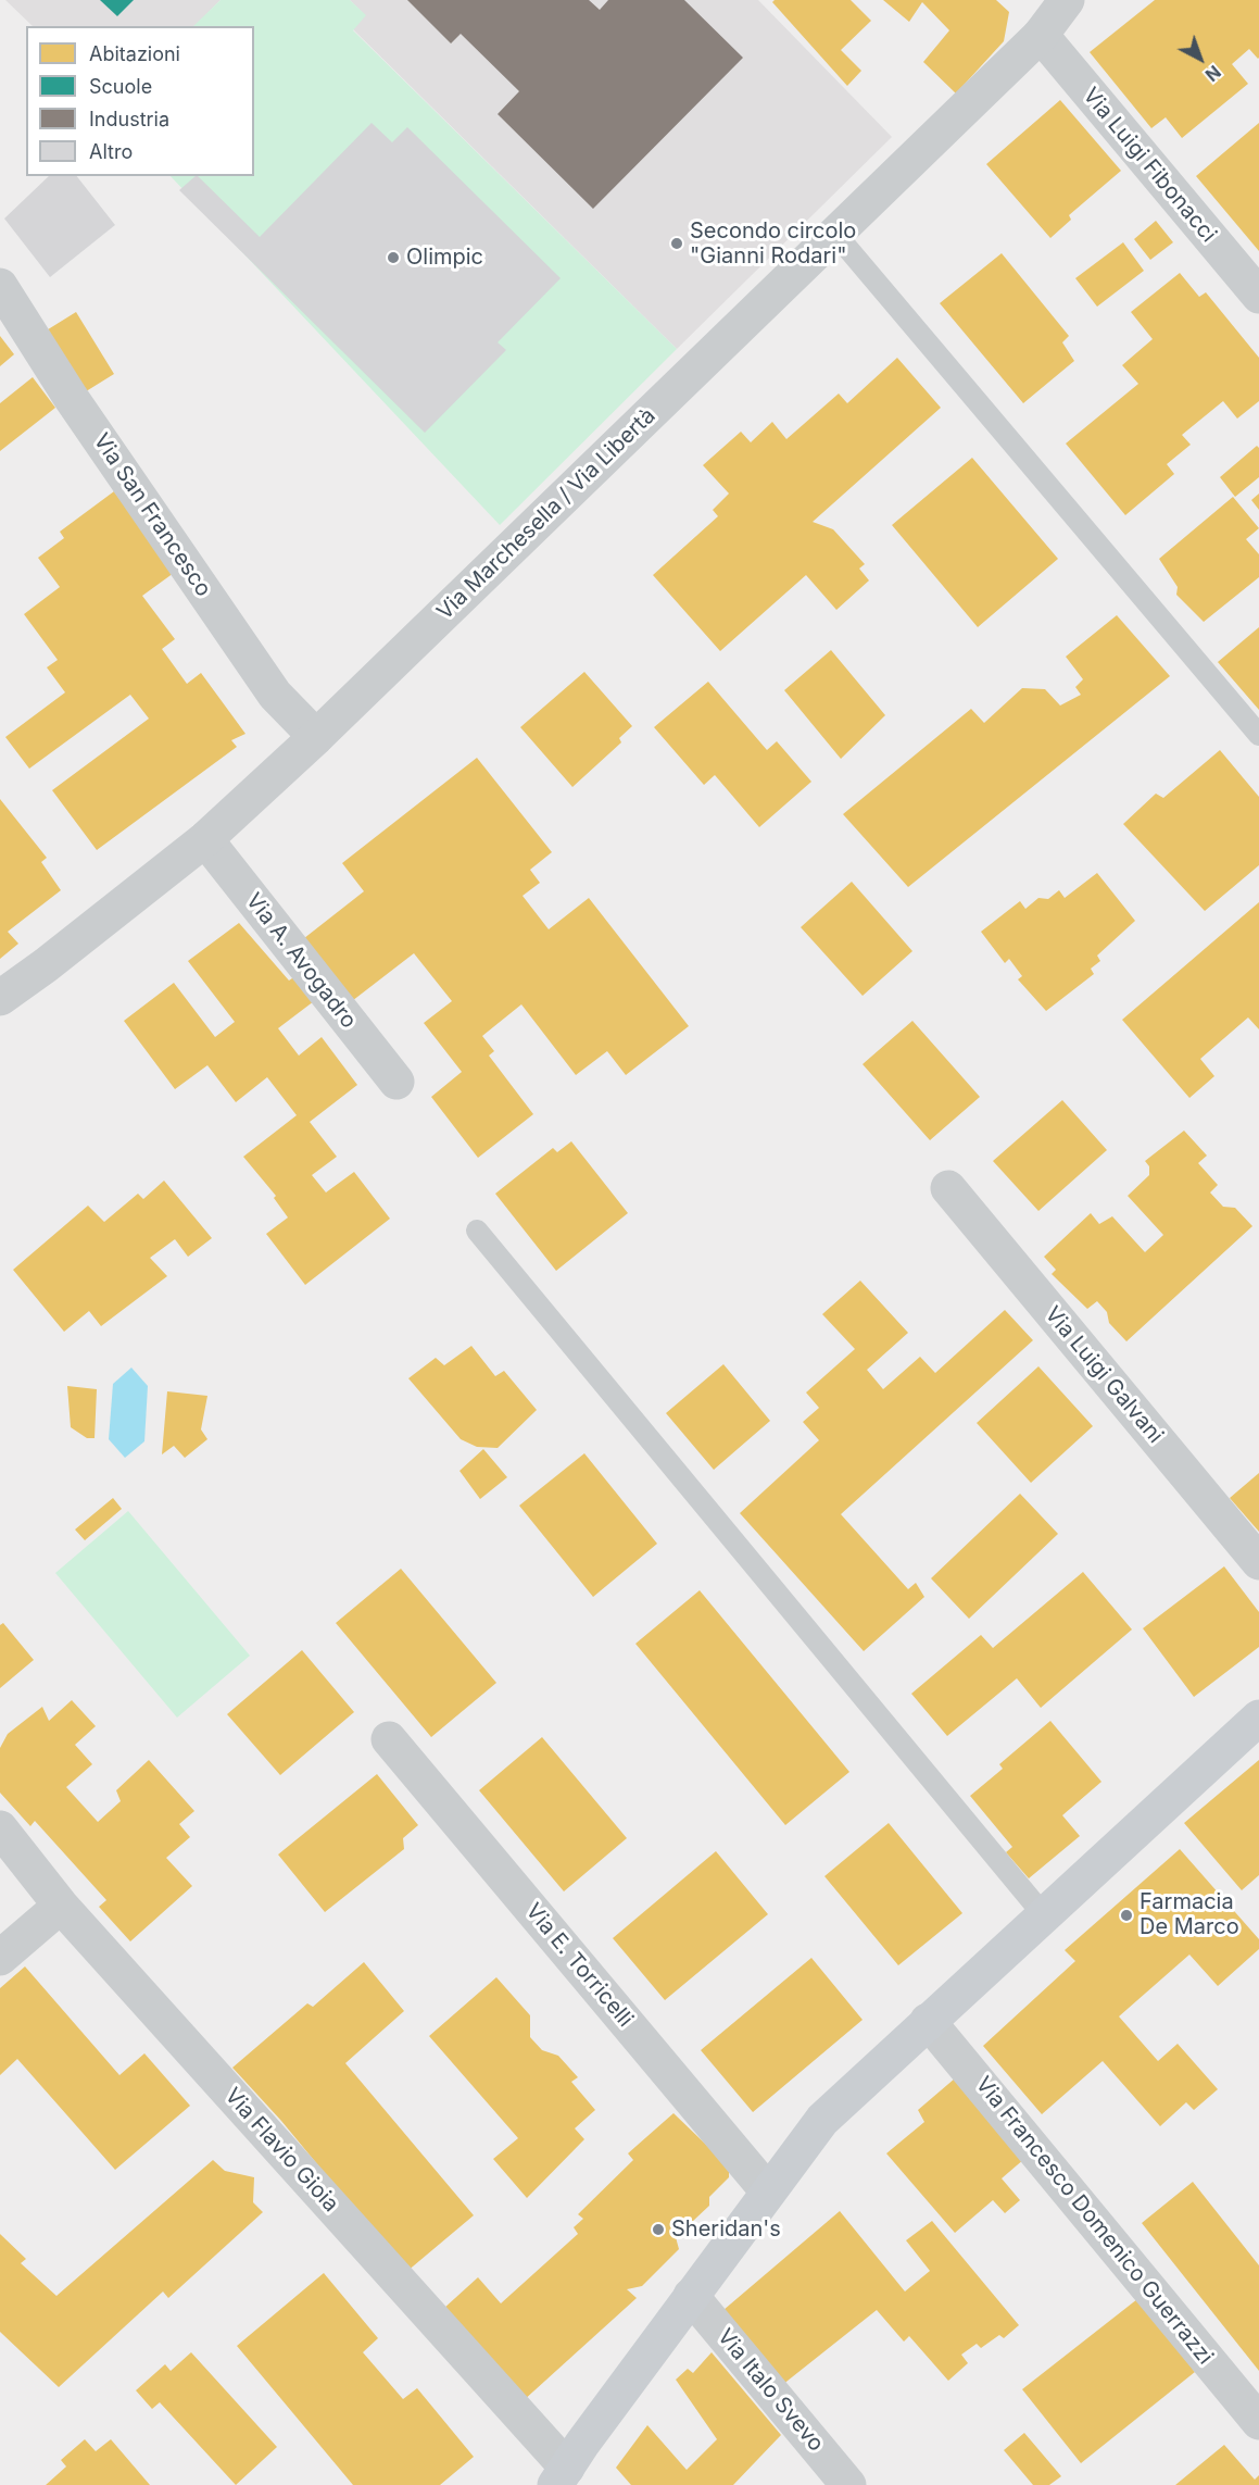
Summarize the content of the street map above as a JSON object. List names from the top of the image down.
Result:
{
  "streets": {
    "street": [
      "Via Luigi Fibonacci",
      "Via Marchesella / Via Libertà",
      "Via San Francesco",
      "Via A. Avogadro",
      "Via Luigi Galvani",
      "Via E. Torricelli",
      "Via Flavio Gioia",
      "Via Francesco Domenico Guerrazzi",
      "Via Italo Svevo"
    ]
  },
  "crossings": [
    ["Via Luigi Fibonacci", "Via Marchesella / Via Libertà"],
    ["Via Marchesella / Via Libertà", "Via San Francesco"],
    ["Via Marchesella / Via Libertà", "Via A. Avogadro"]
  ],
  "places": [
    "Secondo circolo \"Gianni Rodari\"",
    "Olimpic",
    "Farmacia De Marco",
    "Sheridan's"
  ],
  "legend": [
    "Abitazioni",
    "Scuole",
    "Industria",
    "Altro"
  ],
  "north": "bottom right"
}
